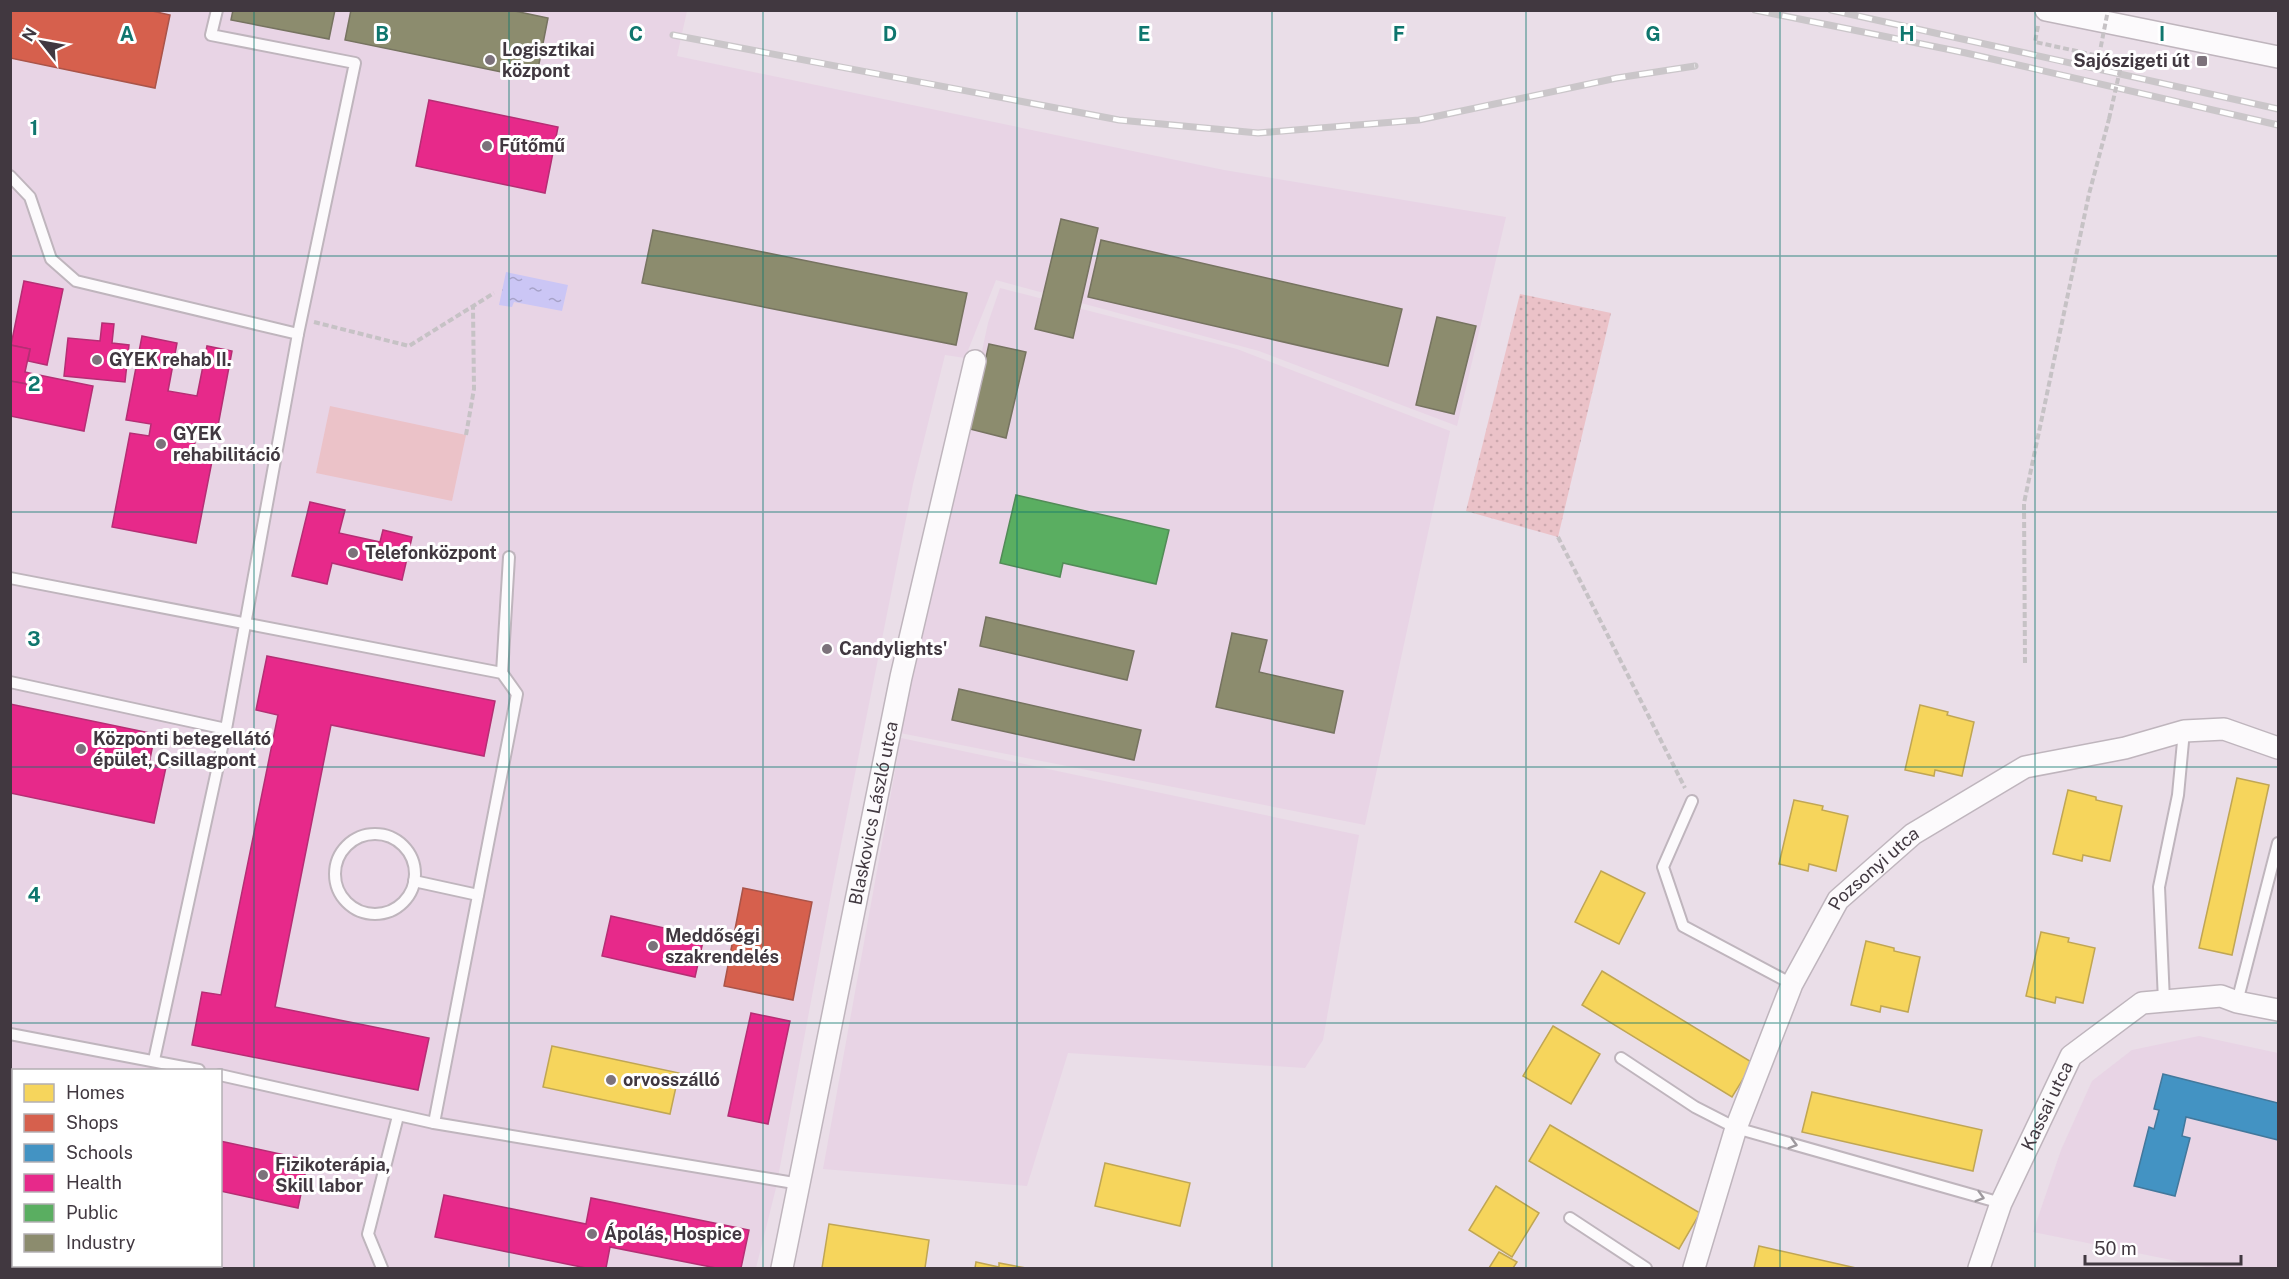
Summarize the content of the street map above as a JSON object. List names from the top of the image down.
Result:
{
  "streets": {
    "street": ["Blaskovics László utca", "Pozsonyi utca", "Kassai utca"]
  },
  "places": {
    "other": [
      "Logisztikai központ",
      "Fűtőmű",
      "GYEK rehab II.",
      "GYEK rehabilitáció",
      "Telefonközpont",
      "Candylights'",
      "Központi betegellátó épület, Csillagpont",
      "Meddőségi szakrendelés",
      "orvosszálló",
      "Fizikoterápia, Skill labor",
      "Ápolás, Hospice"
    ],
    "transit": ["Sajószigeti út"]
  },
  "legend": [
    "Homes",
    "Shops",
    "Schools",
    "Health",
    "Public",
    "Industry"
  ],
  "scale_bar": "50 m",
  "north": "top left",
  "grid": {
    "columns": [
      "A",
      "B",
      "C",
      "D",
      "E",
      "F",
      "G",
      "H",
      "I"
    ],
    "rows": [
      "1",
      "2",
      "3",
      "4"
    ]
  }
}
